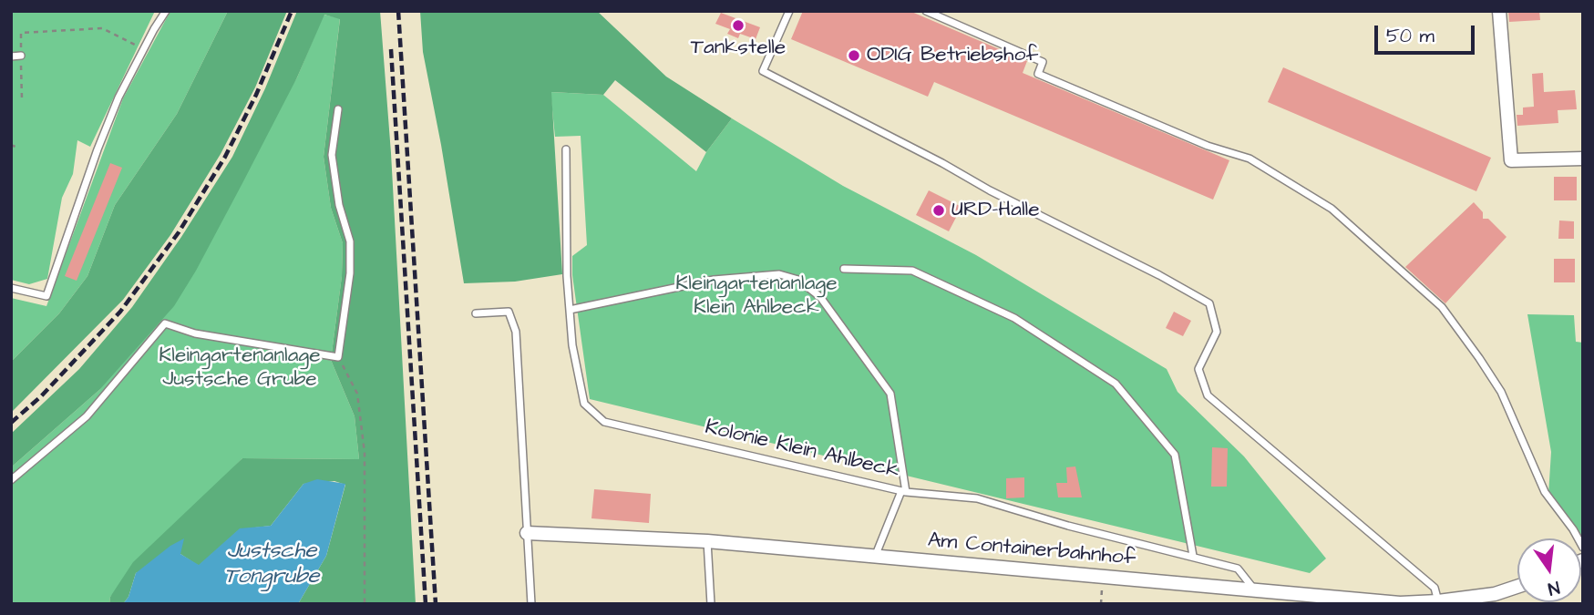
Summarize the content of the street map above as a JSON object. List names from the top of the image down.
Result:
{
  "streets": {
    "street": ["Am Containerbahnhof"],
    "lane": ["Kolonie Klein Ahlbeck"]
  },
  "crossings": [
    ["Kolonie Klein Ahlbeck", "Am Containerbahnhof"]
  ],
  "water": ["Justsche Tongrube"],
  "parks": ["Kleingartenanlage Klein Ahlbeck", "Kleingartenanlage Justsche Grube"],
  "places": ["Tankstelle", "ODIG Betriebshof", "URD-Halle"],
  "scale_bar": "50 m",
  "north": "bottom"
}
